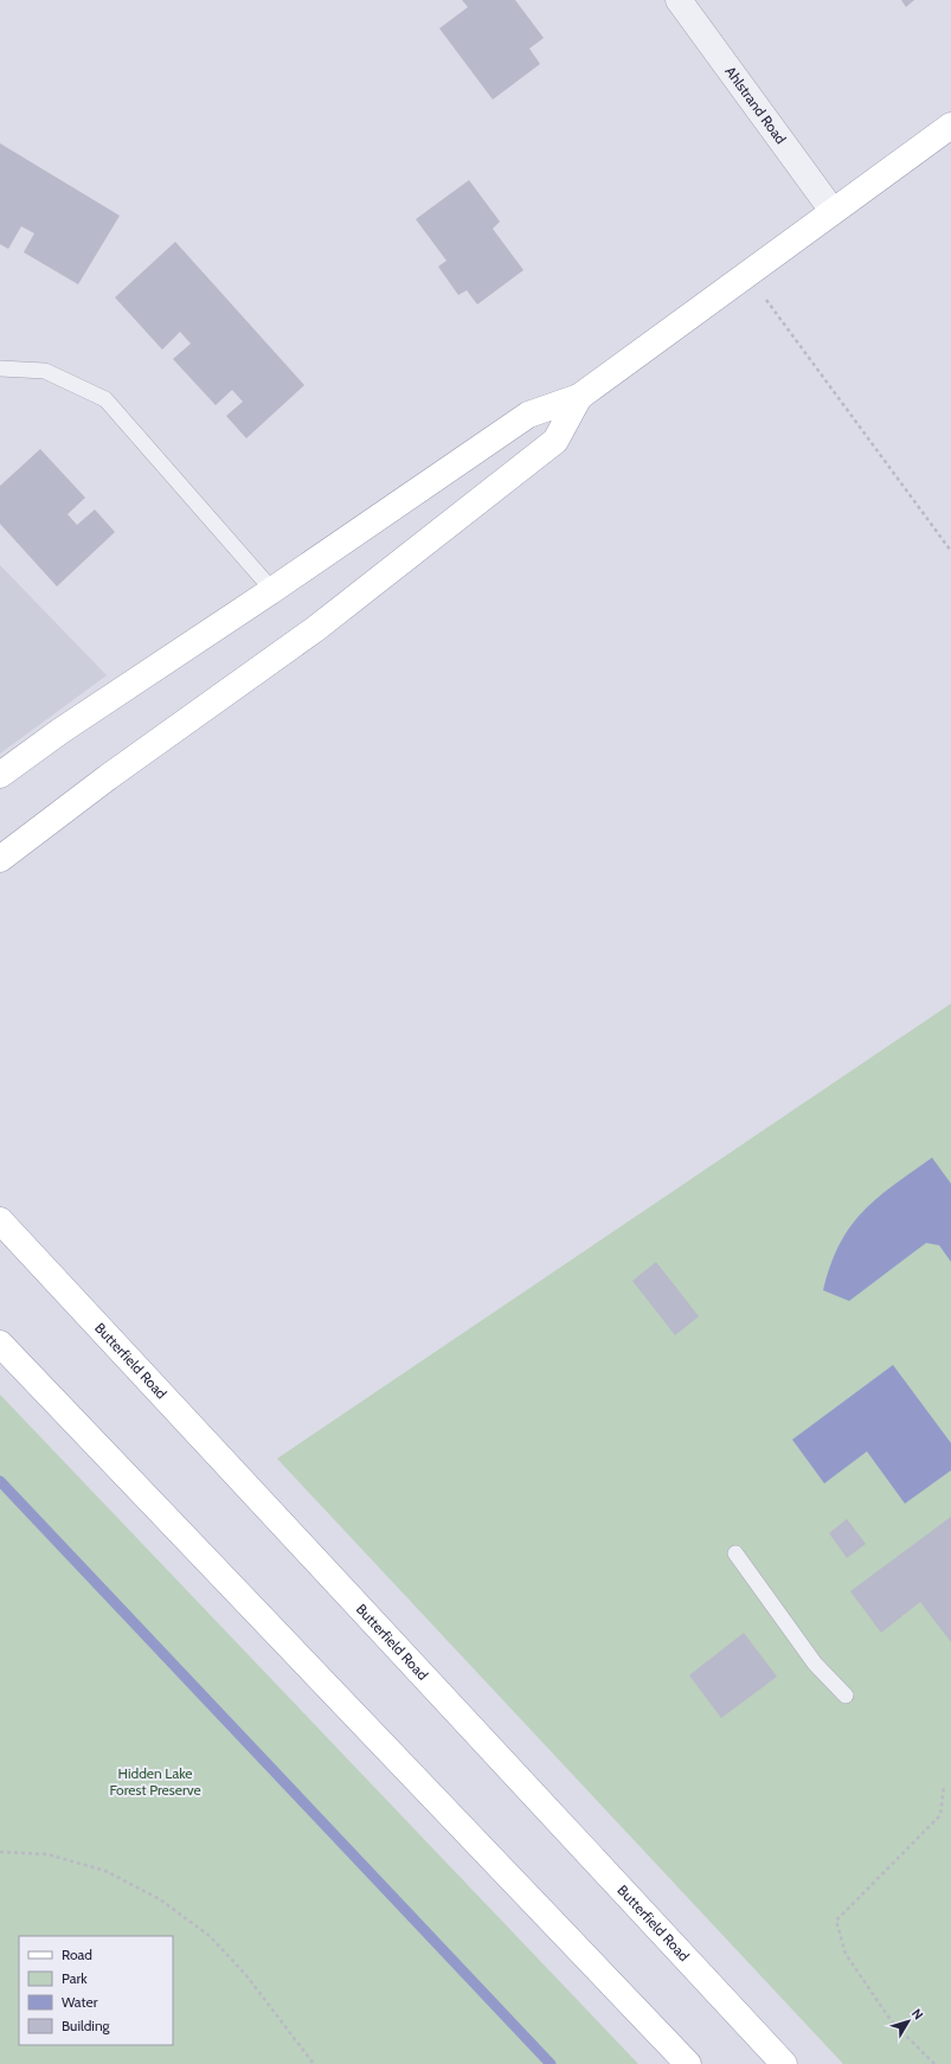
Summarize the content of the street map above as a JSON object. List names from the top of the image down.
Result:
{
  "streets": {
    "main road": ["Butterfield Road"],
    "street": ["Ahlstrand Road"]
  },
  "parks": ["Hidden Lake Forest Preserve"],
  "legend": [
    "Road",
    "Park",
    "Water",
    "Building"
  ],
  "north": "top right"
}
